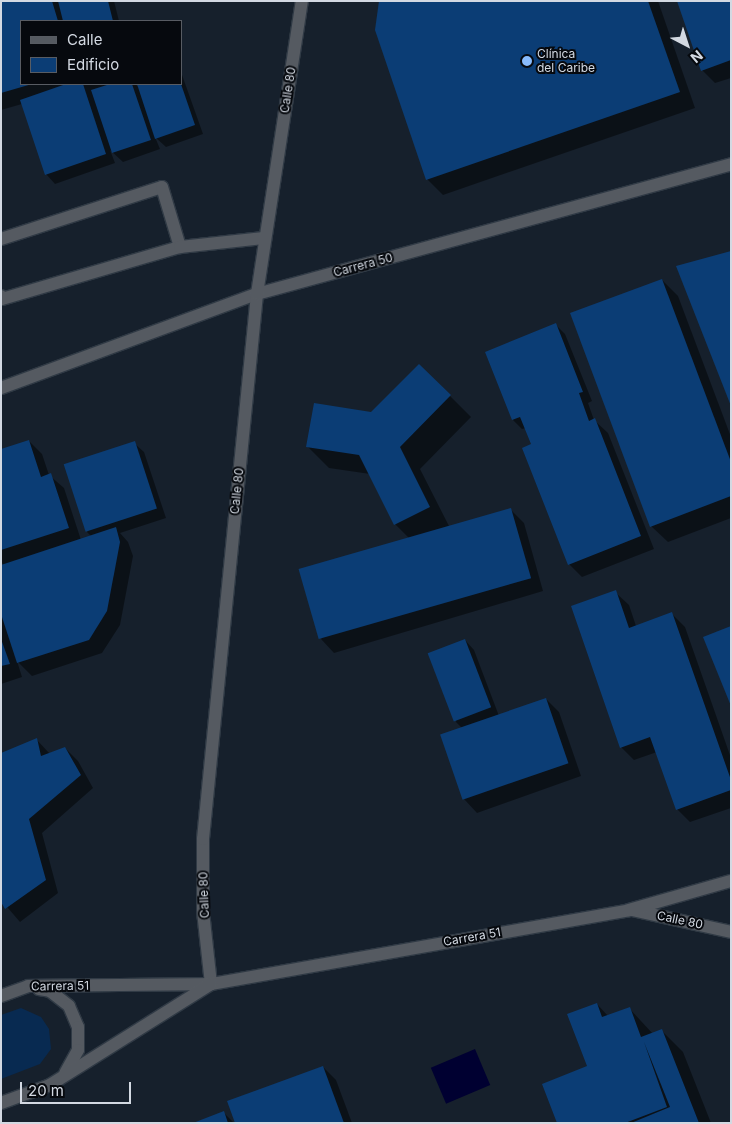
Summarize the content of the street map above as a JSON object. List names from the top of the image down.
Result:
{
  "streets": {
    "street": ["Calle 80", "Carrera 50", "Carrera 51"]
  },
  "crossings": [
    ["Calle 80", "Carrera 50"],
    ["Calle 80", "Carrera 51"]
  ],
  "places": ["Clínica del Caribe"],
  "legend": ["Calle", "Edificio"],
  "scale_bar": "20 m",
  "north": "bottom right"
}
